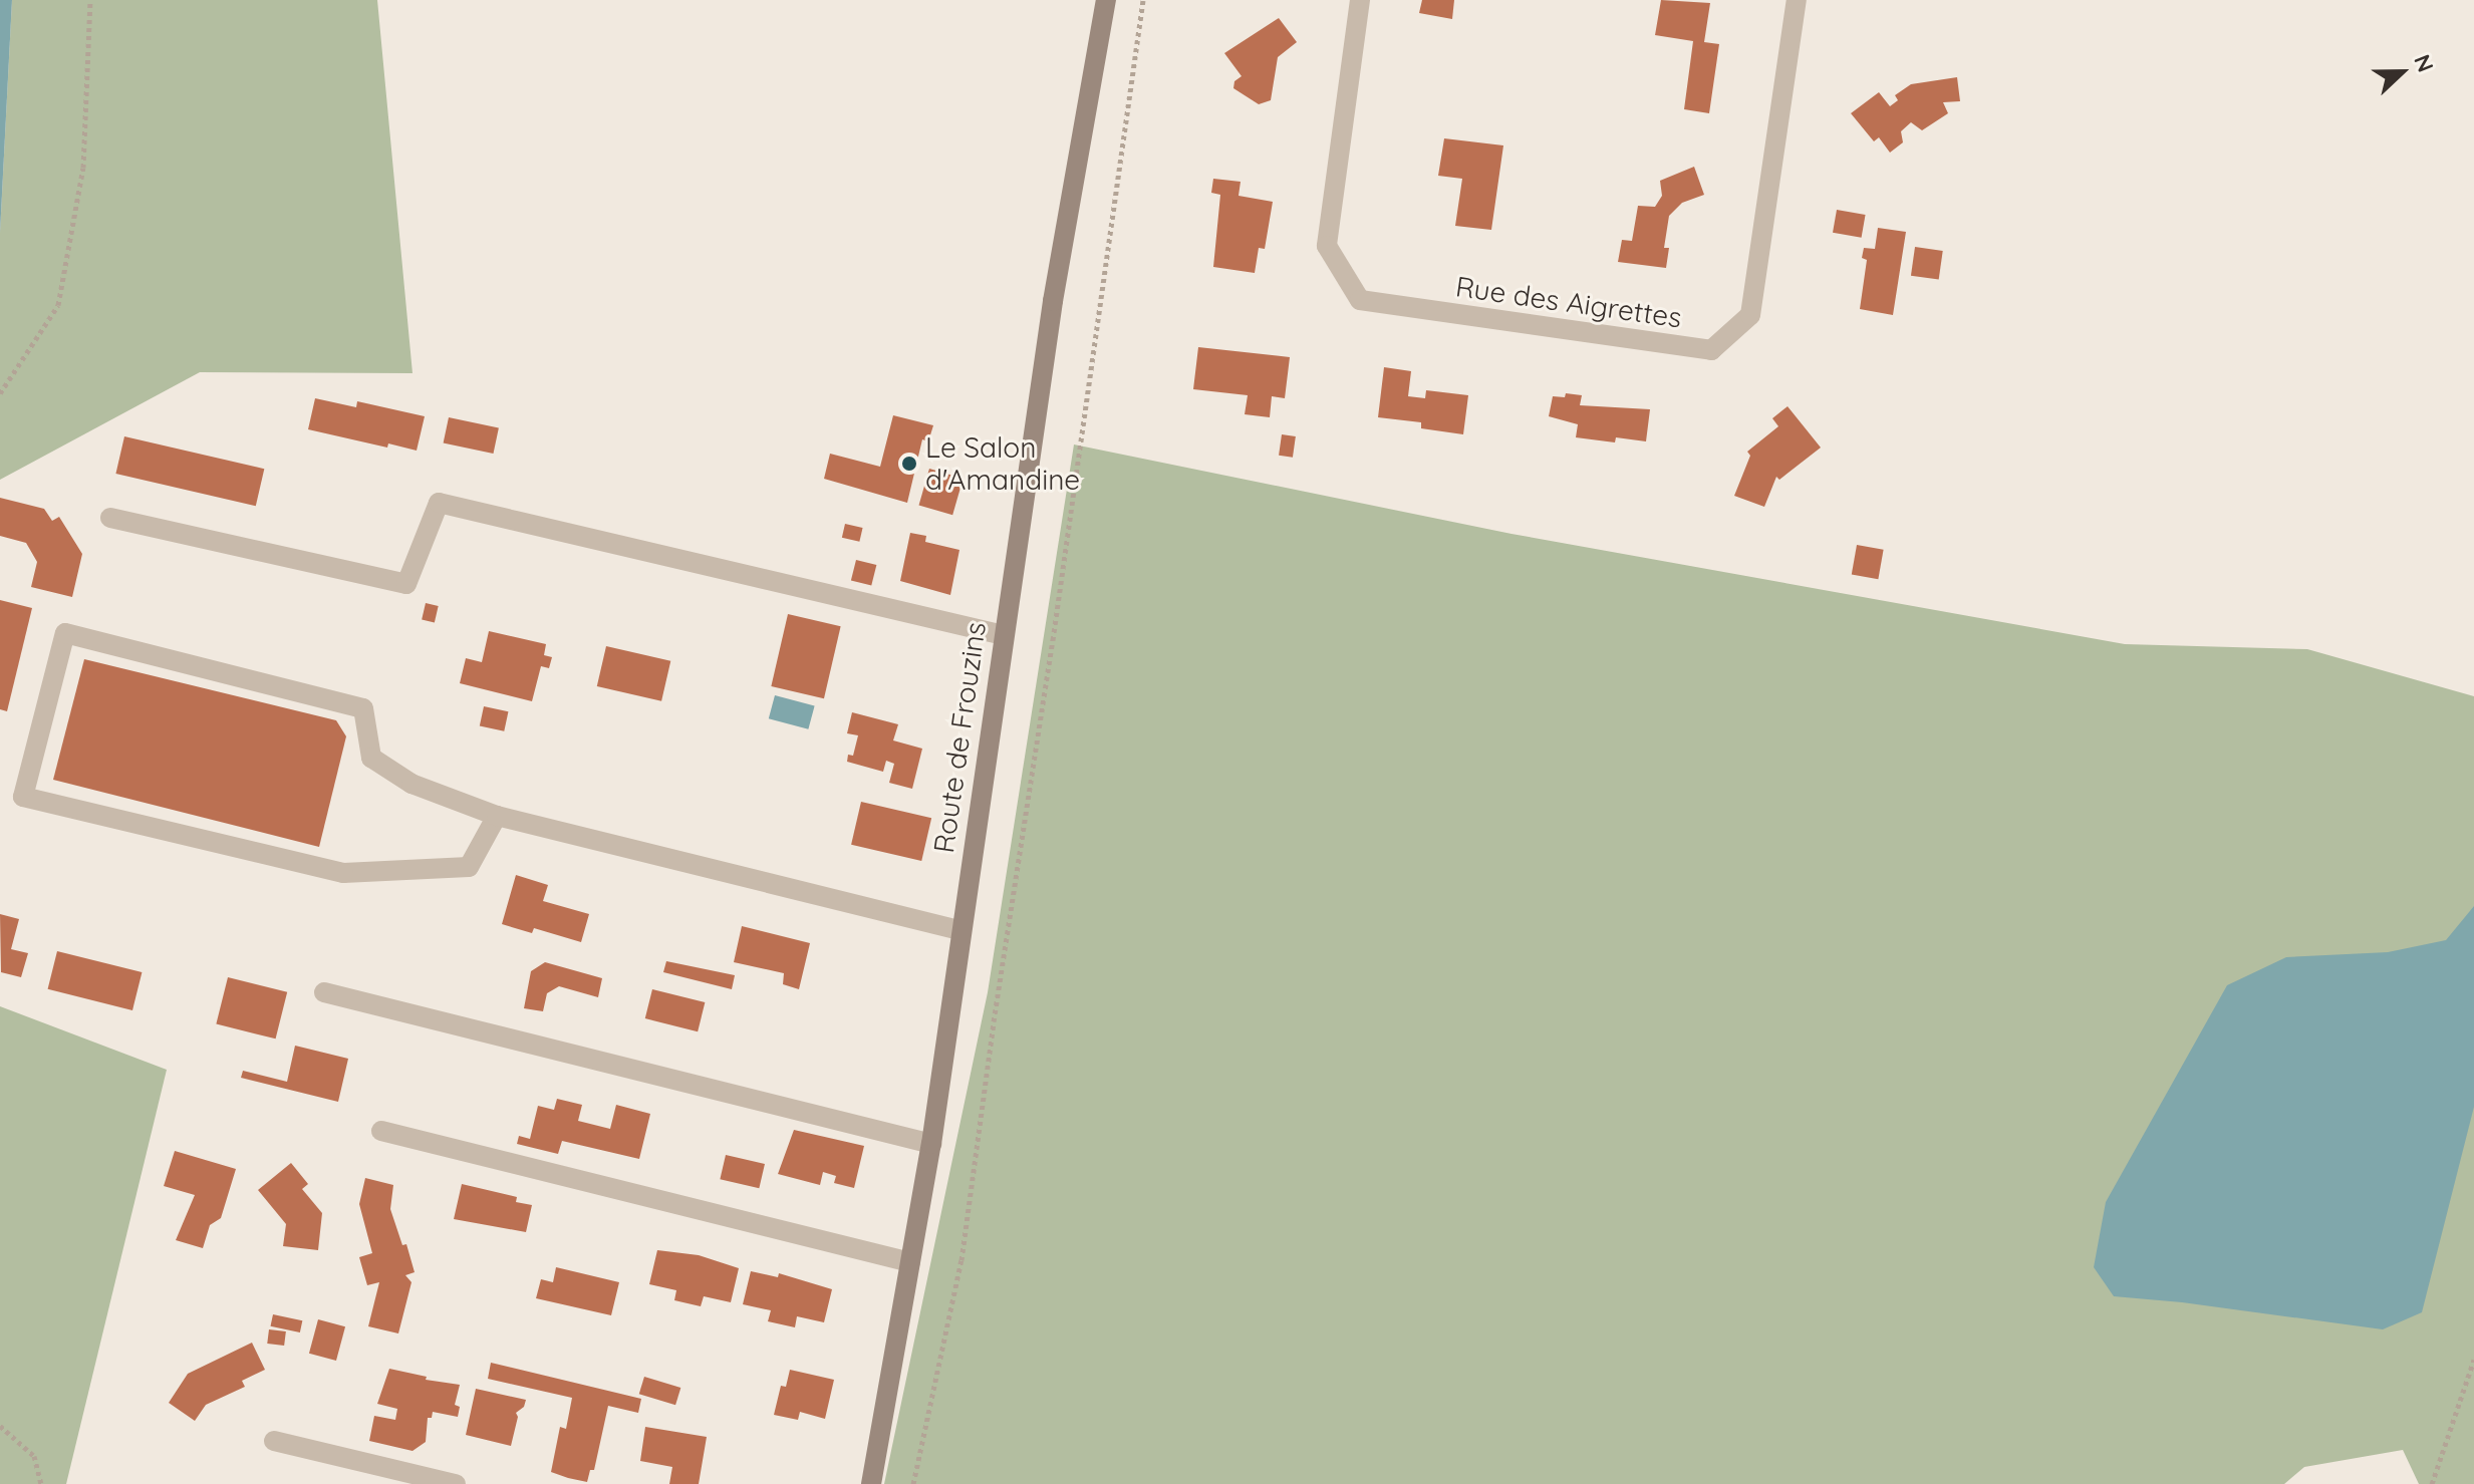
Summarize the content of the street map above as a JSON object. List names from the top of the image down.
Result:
{
  "streets": {
    "main road": ["Route de Frouzins"],
    "street": ["Rue des Aigrettes"]
  },
  "places": ["Le Salon d'Amandine"],
  "north": "right"
}
